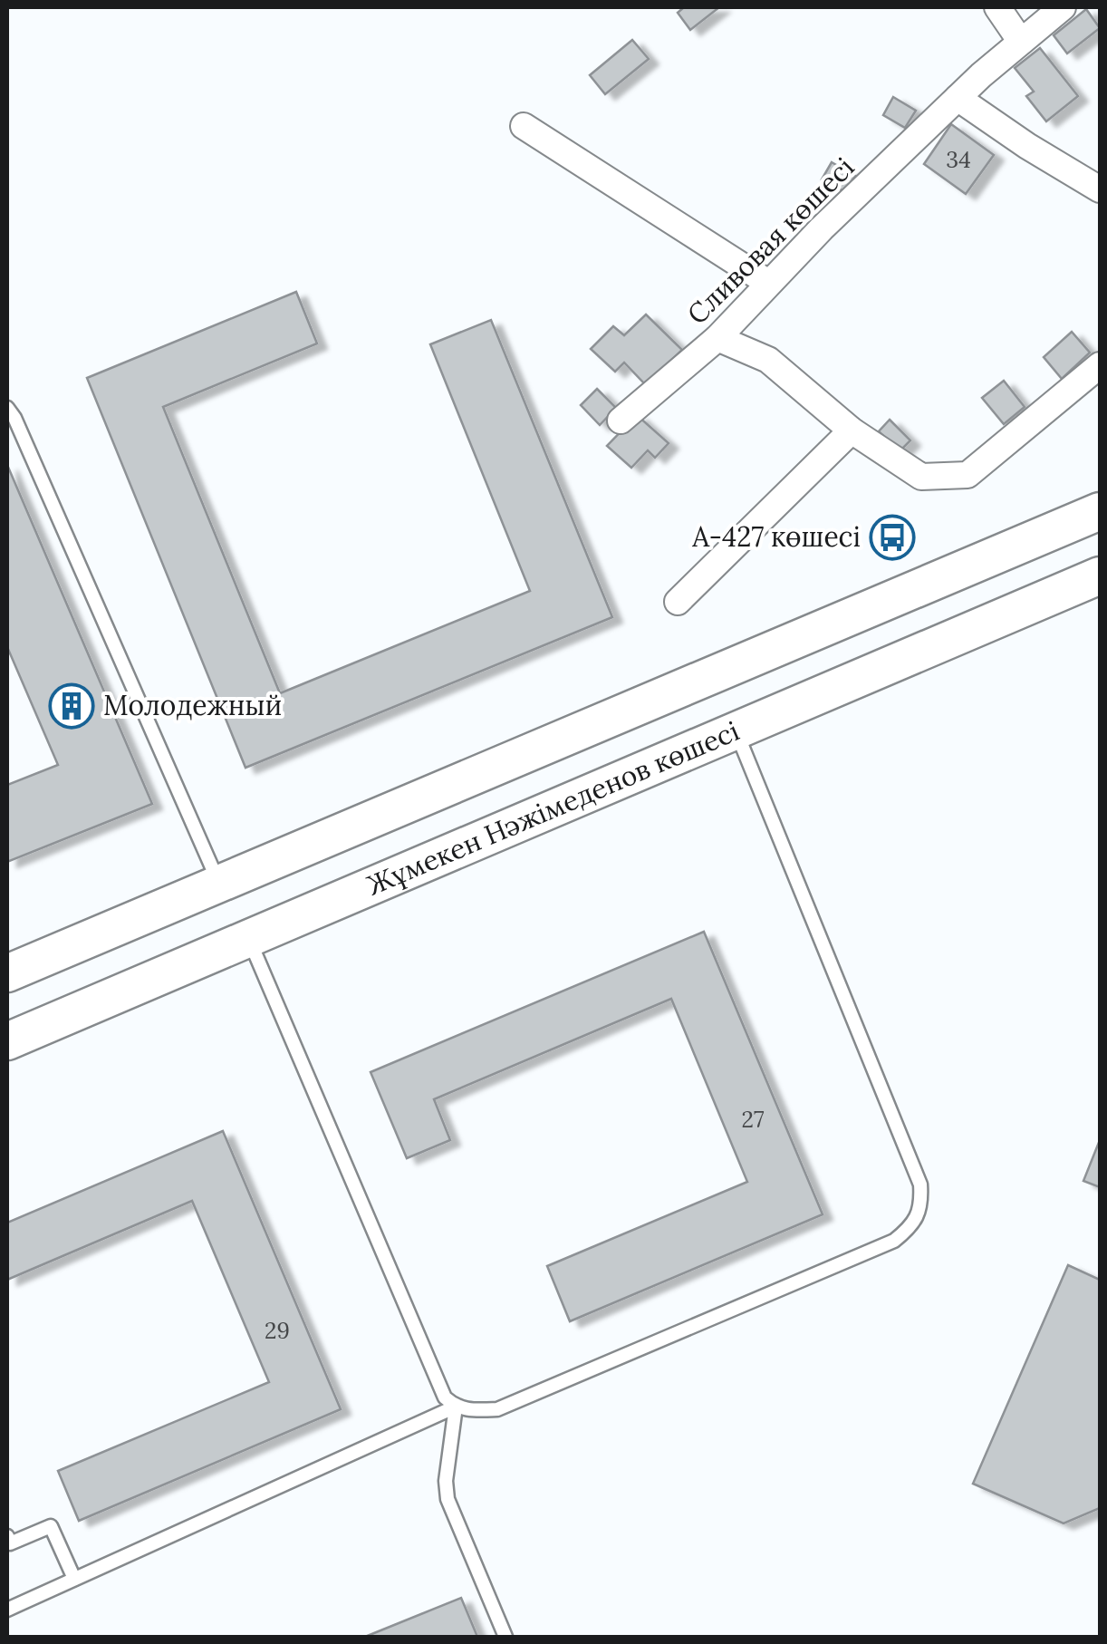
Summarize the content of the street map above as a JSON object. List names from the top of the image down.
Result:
{
  "streets": {
    "main road": ["Жұмекен Нәжімеденов көшесі"],
    "street": ["Сливовая көшесі"]
  },
  "places": {
    "bus stop": ["A-427 көшесі"],
    "building": ["Молодежный"]
  },
  "house_numbers": ["34", "27", "29"]
}
